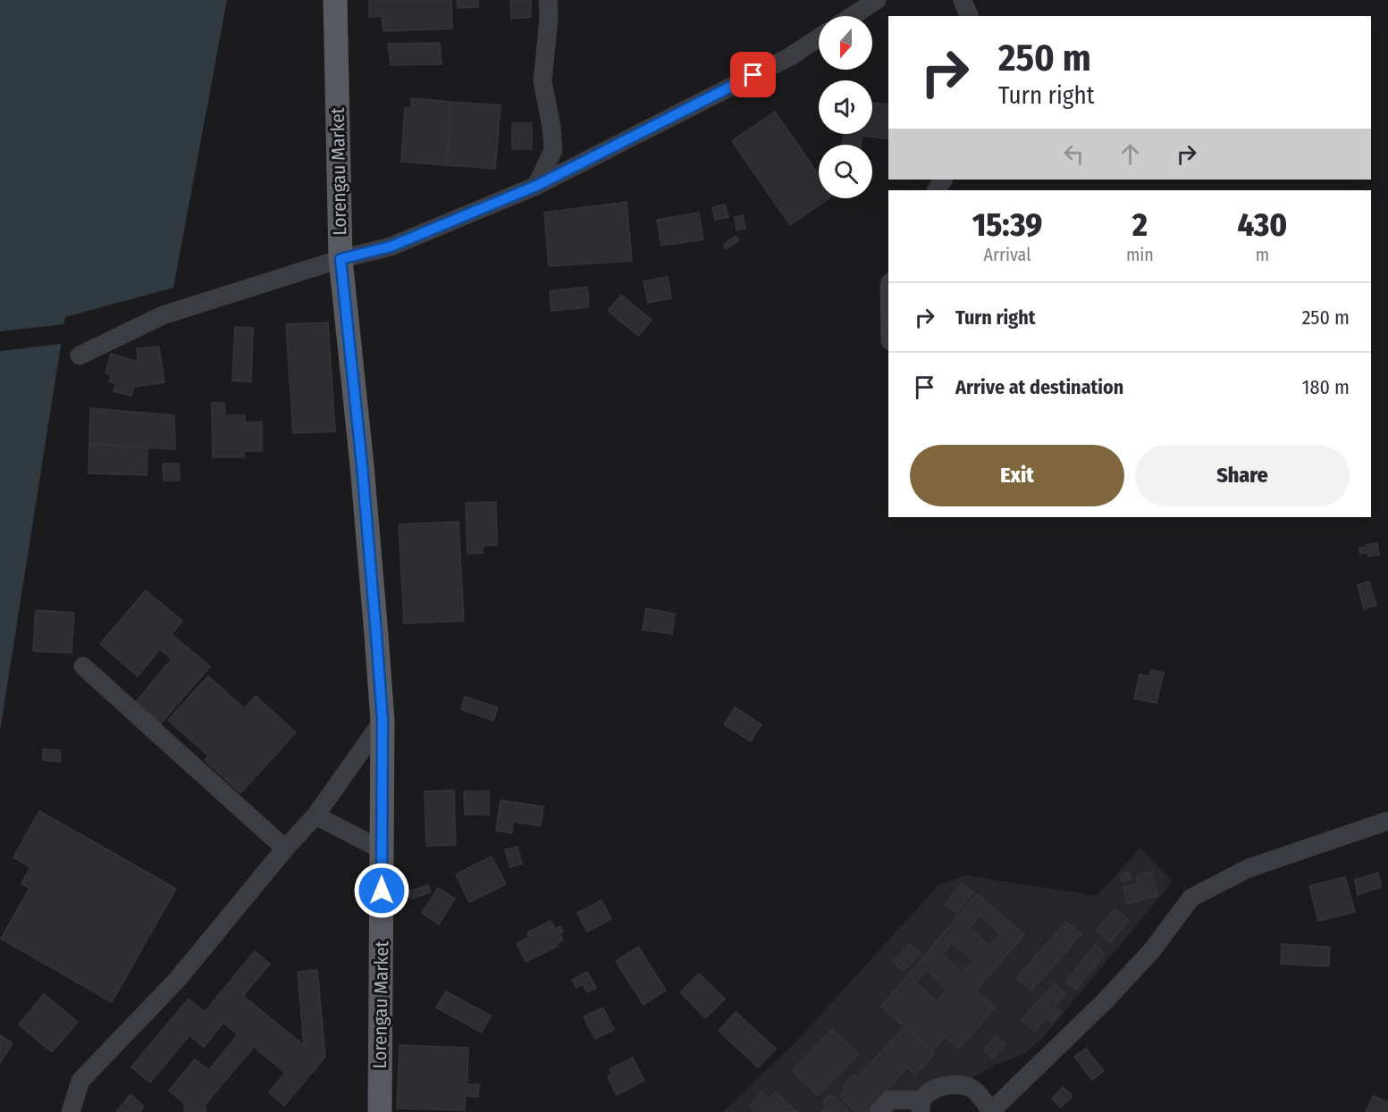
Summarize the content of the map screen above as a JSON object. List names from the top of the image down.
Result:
{
  "streets": {
    "main road": ["Lorengau Market"]
  },
  "north": "bottom",
  "page": {
    "turn": ["250 m", "Turn right"],
    "eta": [
      "15:39",
      "Arrival",
      "2",
      "min",
      "430",
      "m"
    ],
    "list": [
      {
        "name": "Turn right",
        "value": "250 m"
      },
      {
        "name": "Arrive at destination",
        "value": "180 m"
      }
    ],
    "buttons": ["Exit", "Share"]
  }
}
